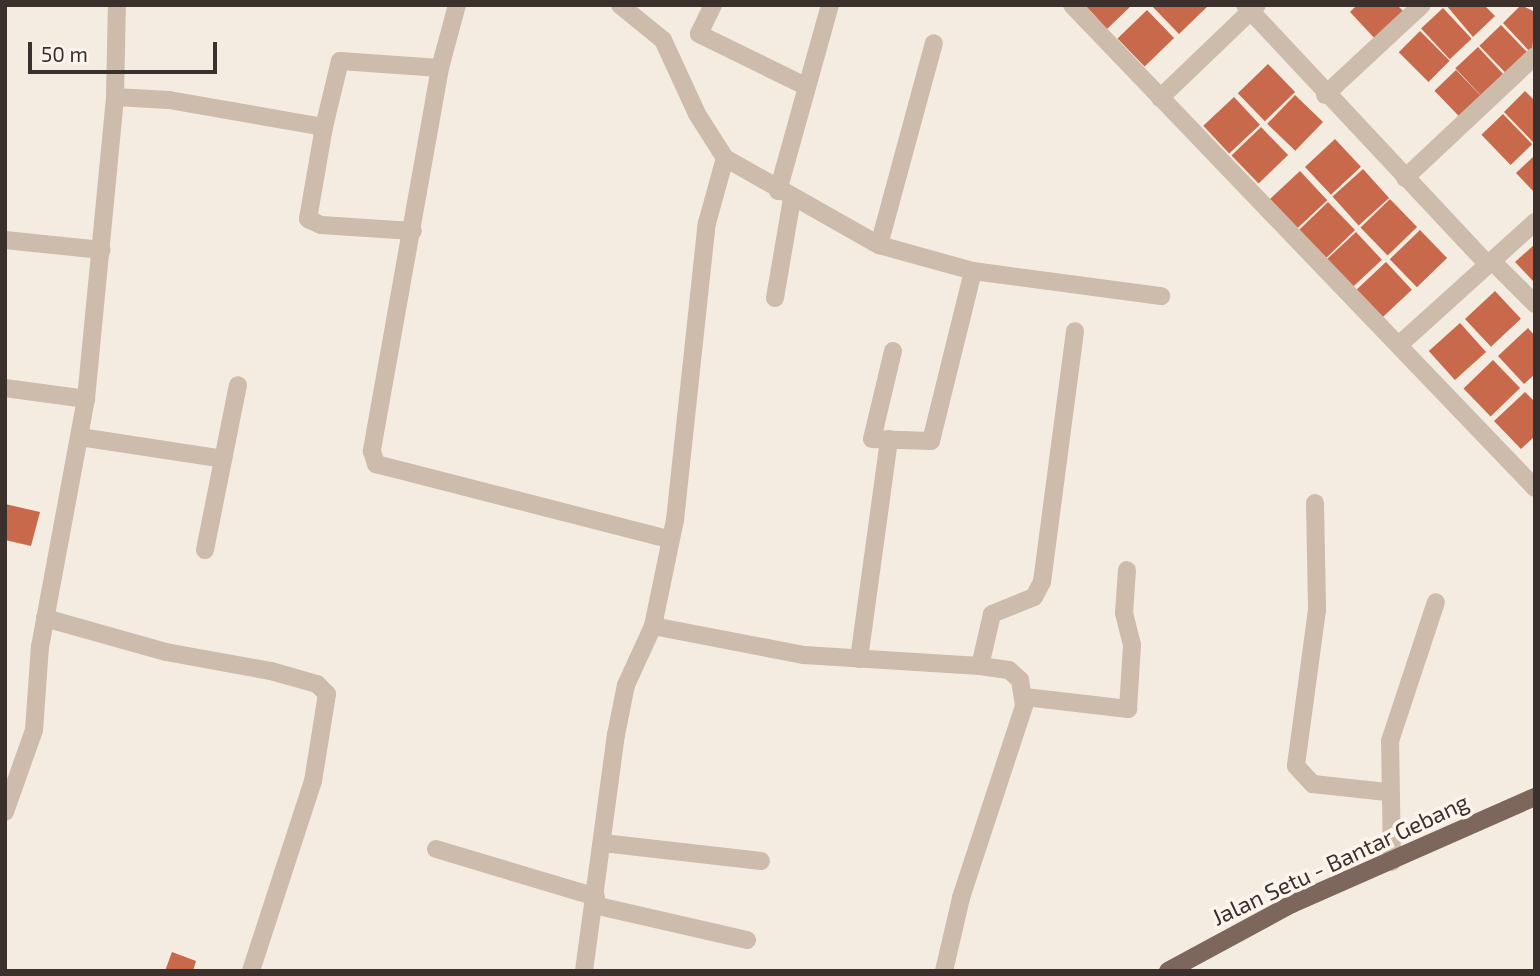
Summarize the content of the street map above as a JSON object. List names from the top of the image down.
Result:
{
  "streets": {
    "main road": ["Jalan Setu - Bantar Gebang"]
  },
  "scale_bar": "50 m"
}
